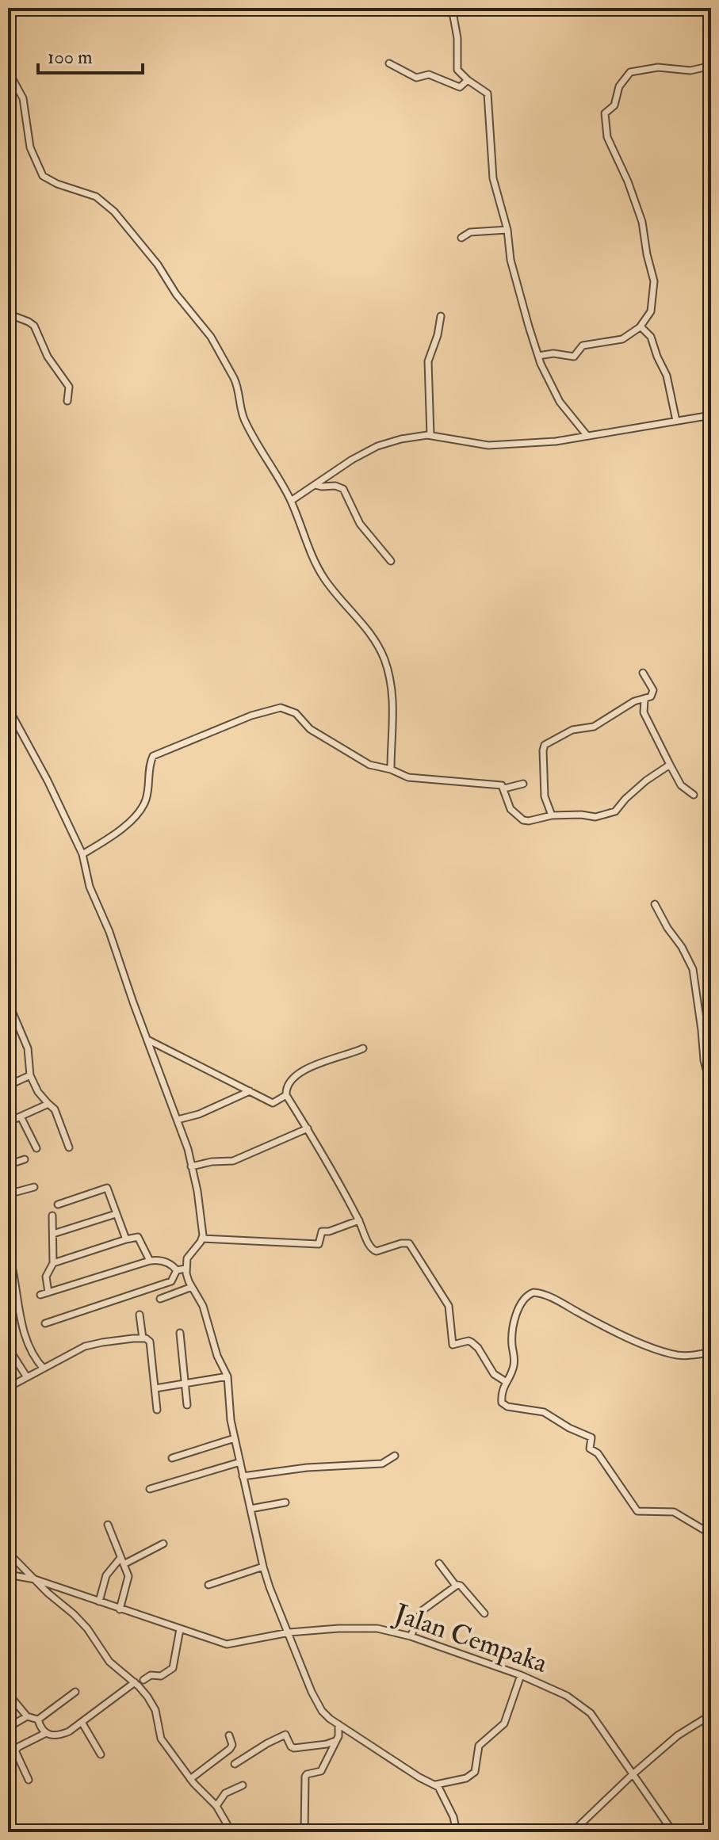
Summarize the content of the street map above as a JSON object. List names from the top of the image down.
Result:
{
  "streets": {
    "street": ["Jalan Cempaka"]
  },
  "scale_bar": "100 m"
}
